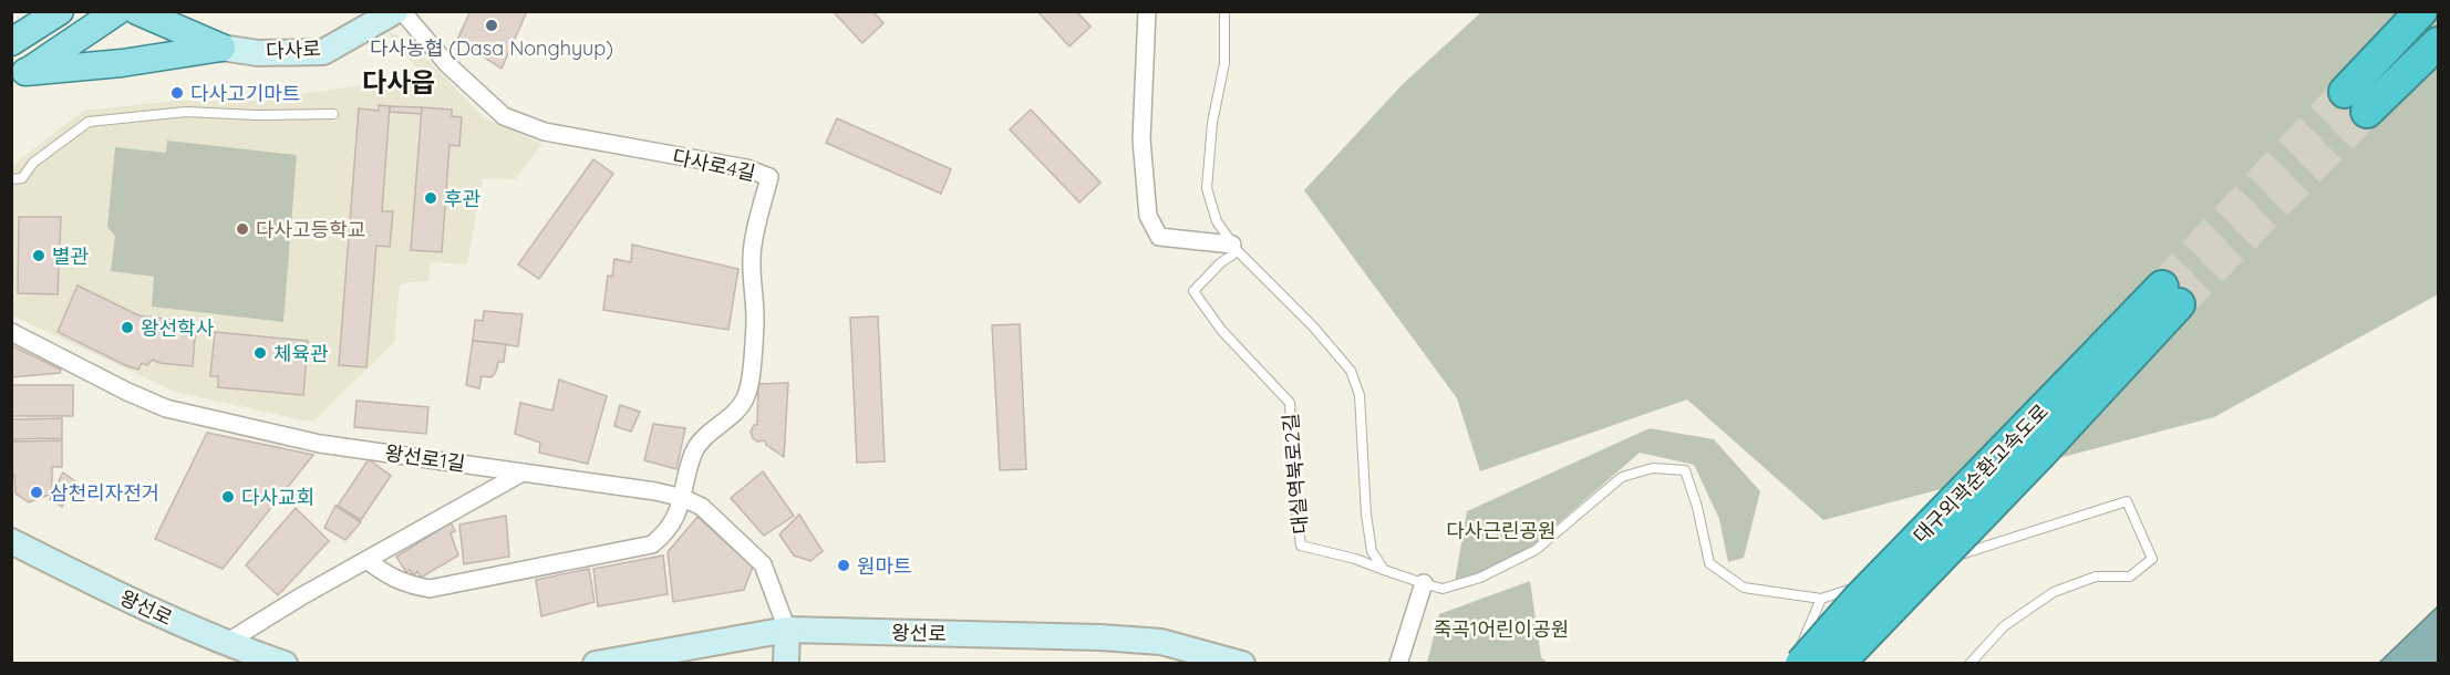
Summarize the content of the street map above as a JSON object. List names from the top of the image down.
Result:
{
  "streets": {
    "highway": ["대구외곽순환고속도로"],
    "main road": ["다사로", "왕선로"],
    "street": ["다사로4길", "왕선로1길"],
    "lane": ["대실역북로2길"]
  },
  "crossings": [
    ["다사로4길", "왕선로1길"],
    ["왕선로1길", "왕선로"]
  ],
  "districts": ["다사읍"],
  "parks": ["다사근린공원", "죽곡1어린이공원"],
  "places": [
    "다사농협 (Dasa Nonghyup)",
    "다사고기마트",
    "후관",
    "다사고등학교",
    "별관",
    "왕선학사",
    "체육관",
    "삼천리자전거",
    "다사교회",
    "원마트"
  ]
}
